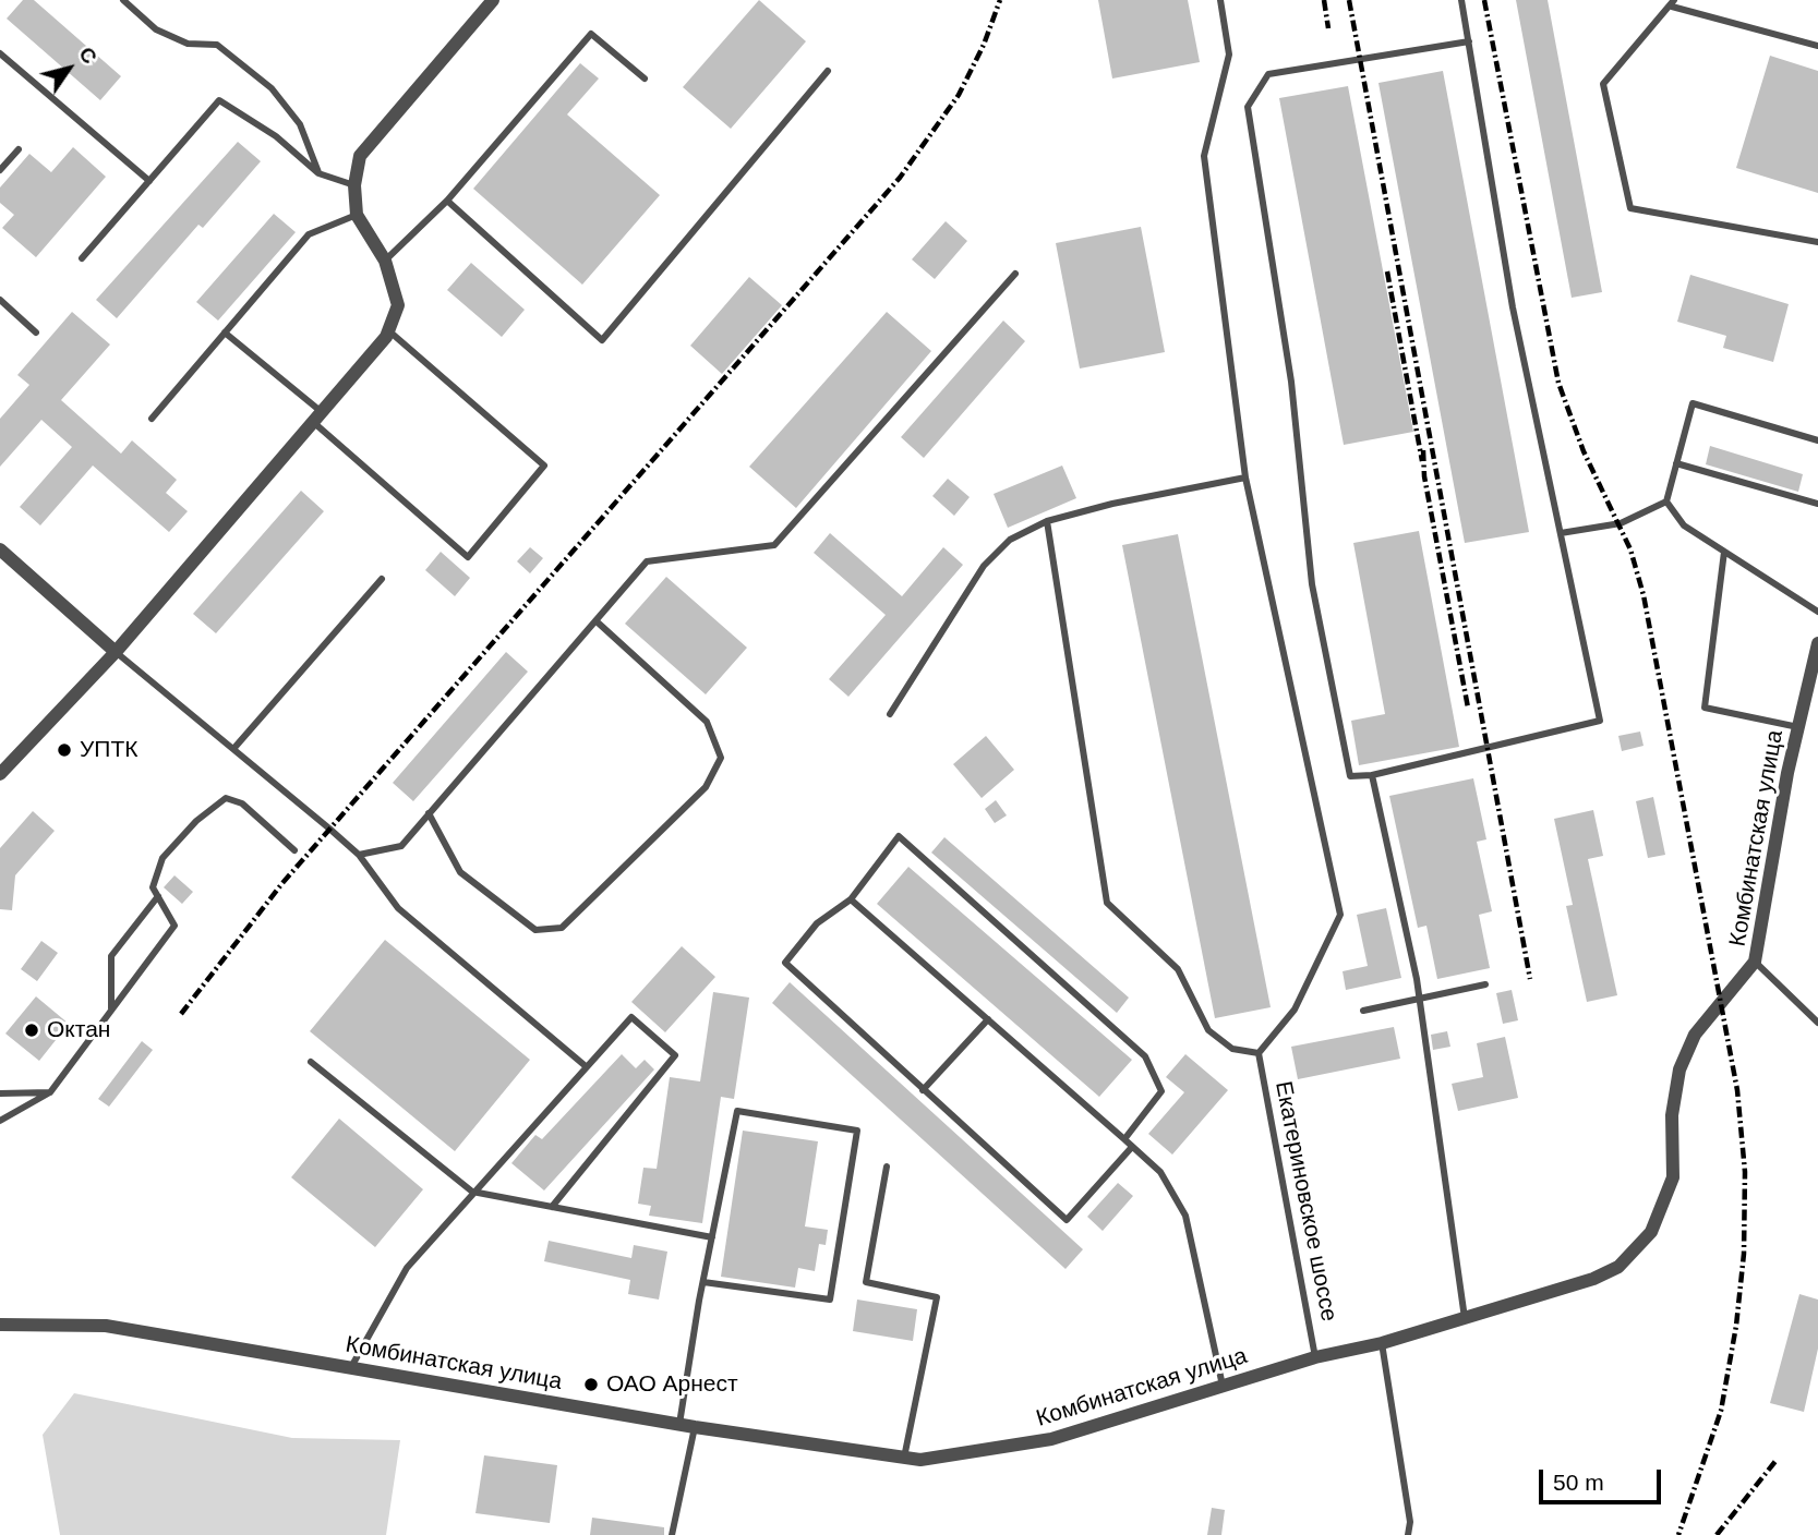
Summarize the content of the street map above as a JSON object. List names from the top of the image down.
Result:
{
  "streets": {
    "street": ["Комбинатская улица"],
    "lane": ["Екатериновское шоссе"]
  },
  "crossings": [
    ["Комбинатская улица", "Екатериновское шоссе"]
  ],
  "places": ["УПТК", "Октан", "ОАО Арнест"],
  "scale_bar": "50 m",
  "north": "top right"
}
